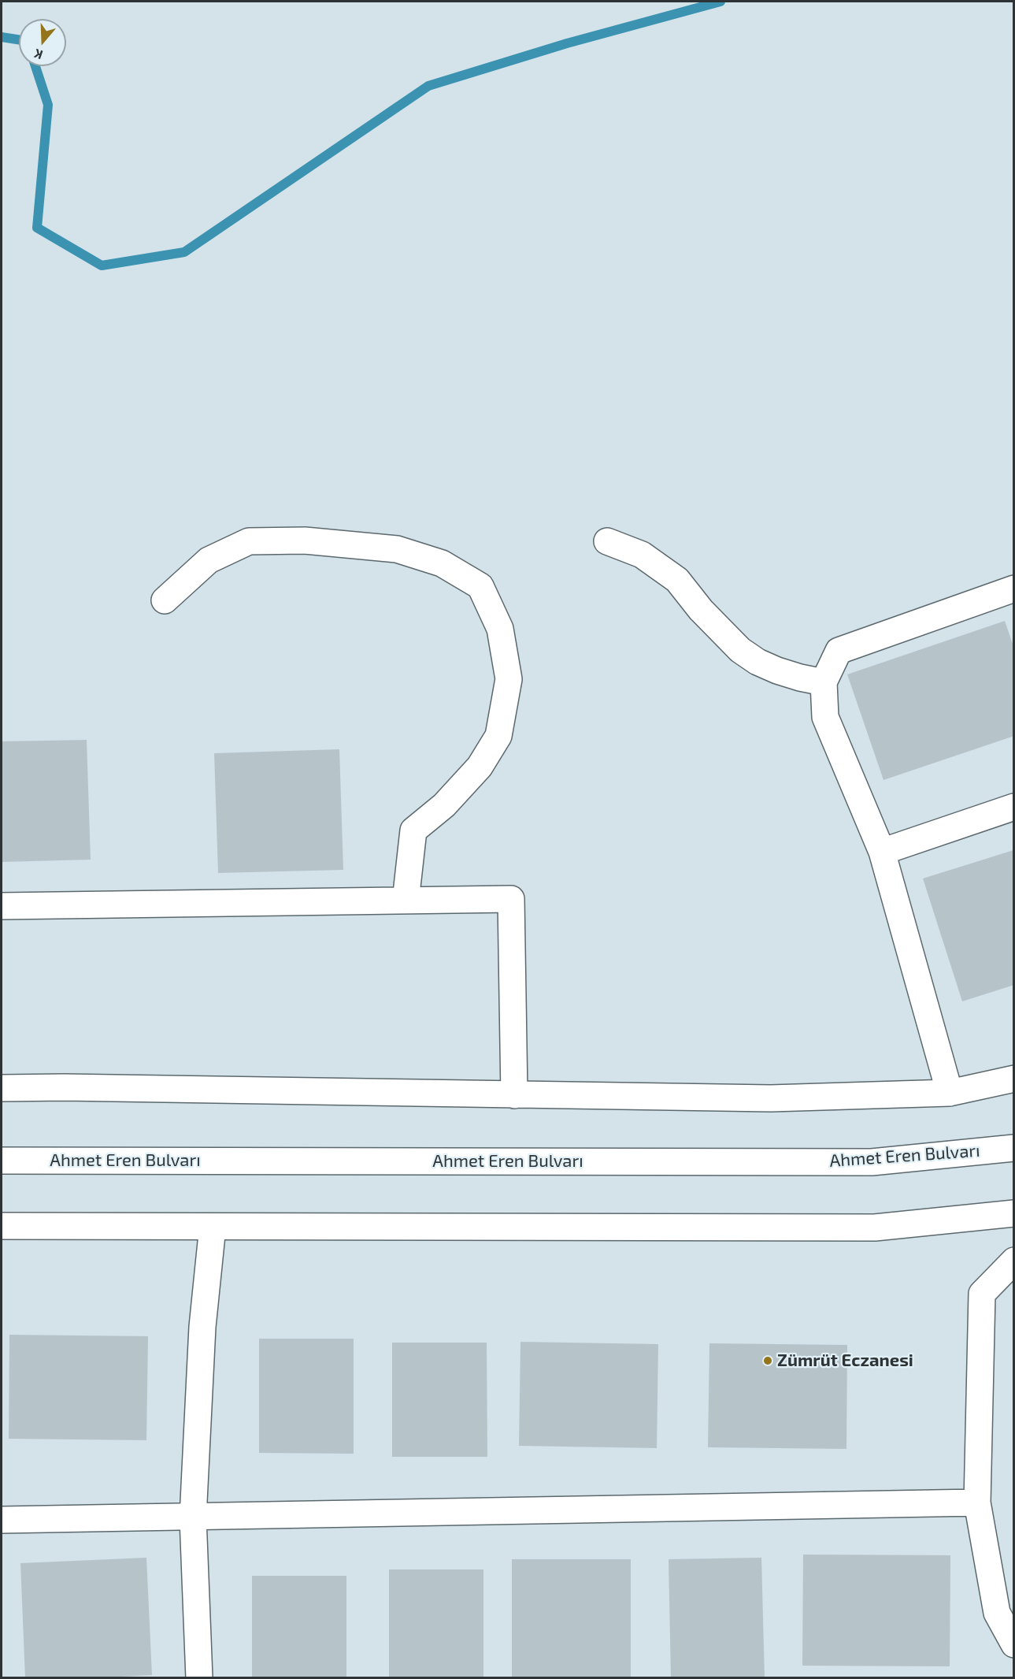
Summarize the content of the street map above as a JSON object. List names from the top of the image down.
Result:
{
  "streets": {
    "street": ["Ahmet Eren Bulvarı"]
  },
  "places": ["Zümrüt Eczanesi"],
  "north": "bottom"
}
